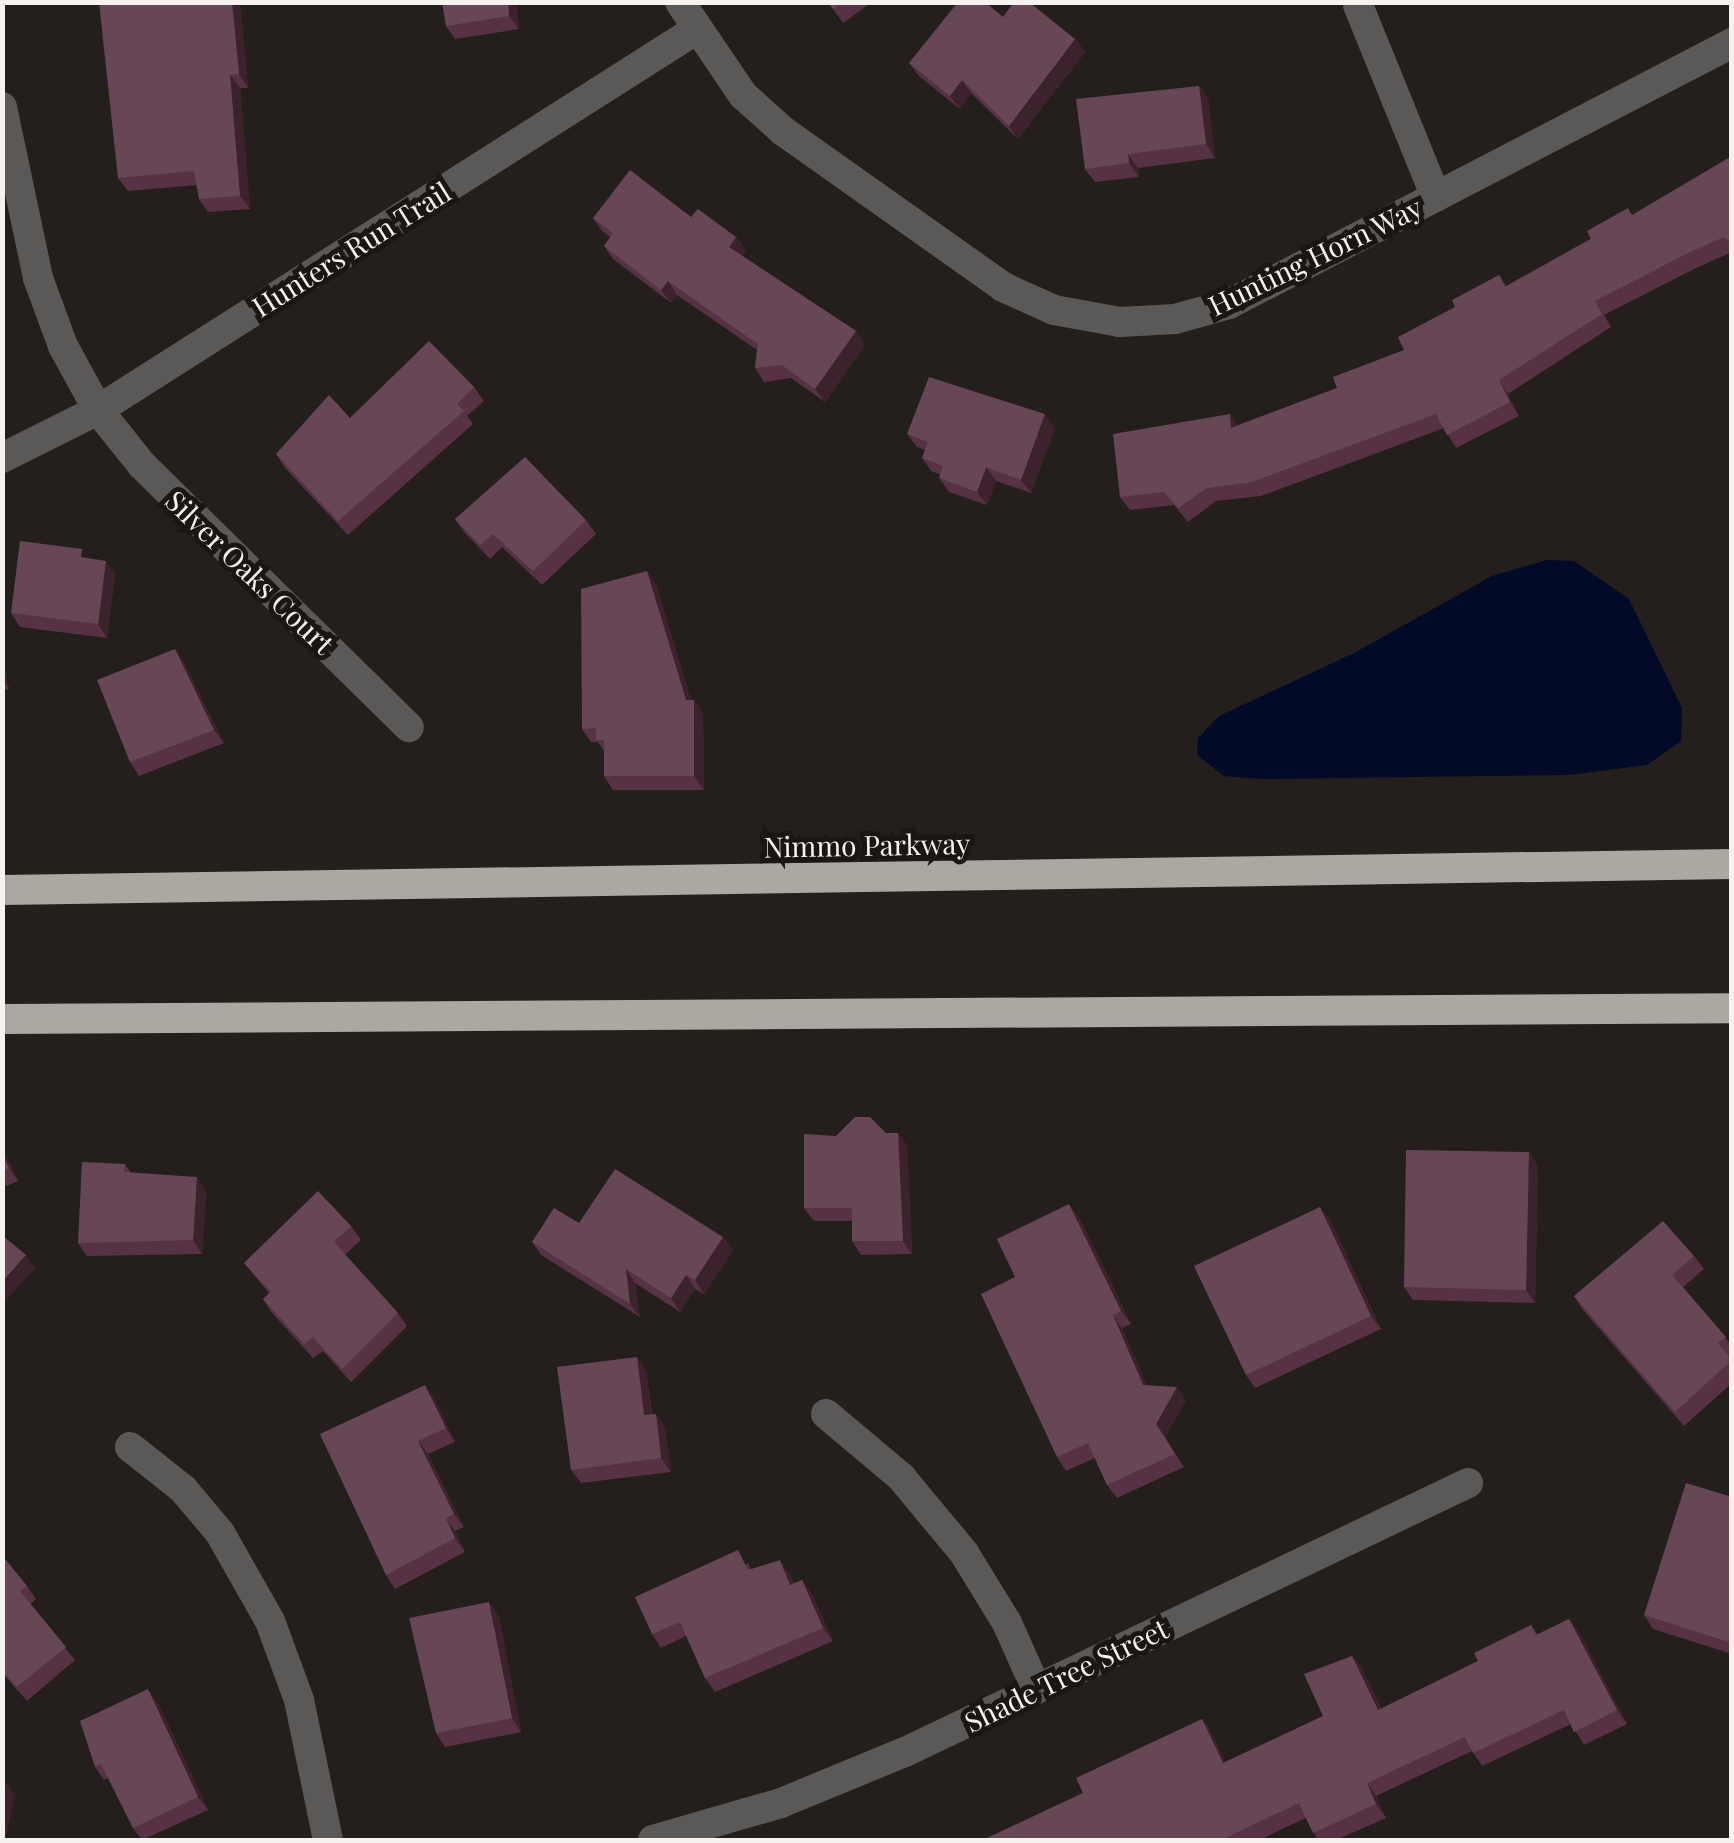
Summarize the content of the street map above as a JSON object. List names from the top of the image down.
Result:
{
  "streets": {
    "highway": ["Nimmo Parkway"],
    "street": [
      "Hunters Run Trail",
      "Hunting Horn Way",
      "Silver Oaks Court",
      "Shade Tree Street"
    ]
  },
  "crossings": [
    ["Hunters Run Trail", "Hunting Horn Way"],
    ["Hunters Run Trail", "Silver Oaks Court"]
  ]
}
